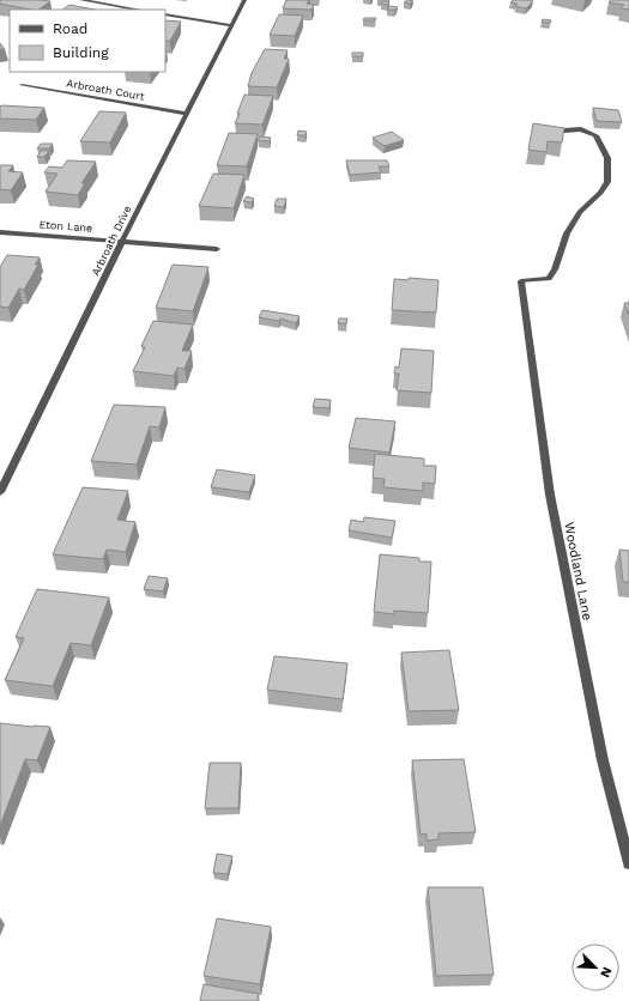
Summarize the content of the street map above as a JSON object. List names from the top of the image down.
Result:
{
  "streets": {
    "street": [
      "Arbroath Court",
      "Eton Lane",
      "Arbroath Drive",
      "Woodland Lane"
    ]
  },
  "crossings": [
    ["Arbroath Court", "Arbroath Drive"],
    ["Eton Lane", "Arbroath Drive"]
  ],
  "legend": ["Road", "Building"],
  "north": "bottom right"
}
